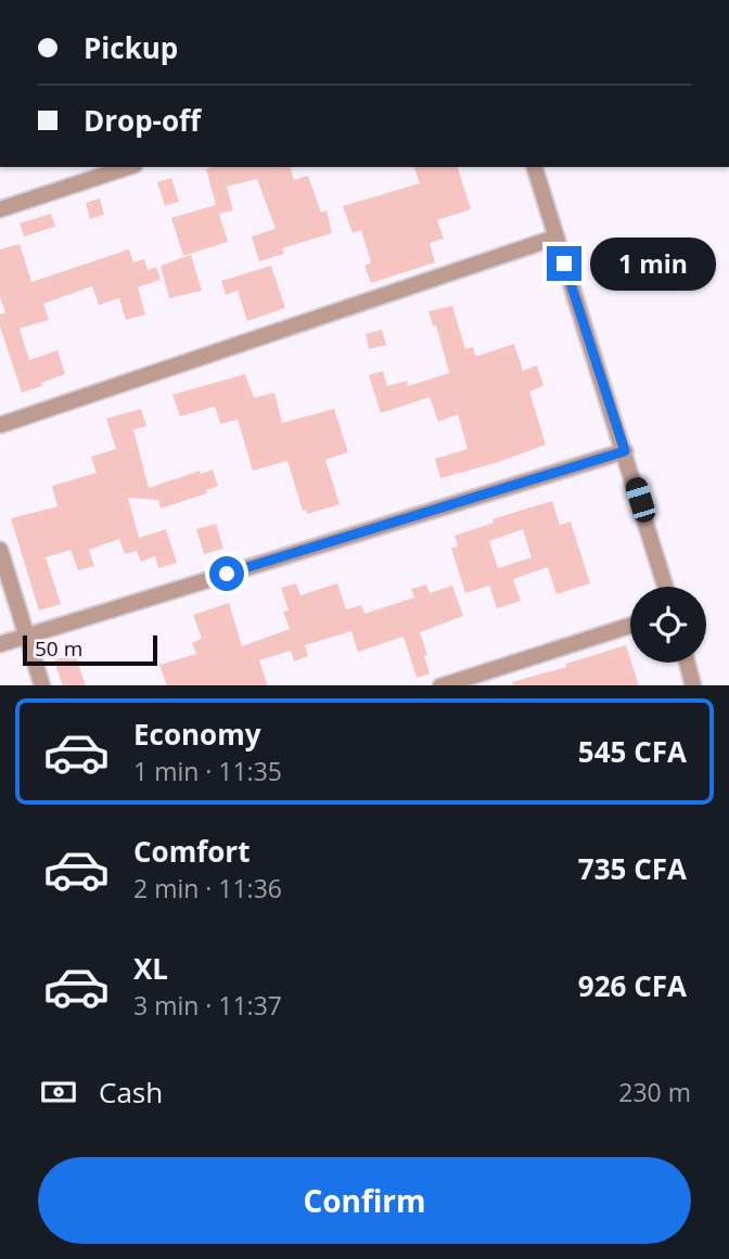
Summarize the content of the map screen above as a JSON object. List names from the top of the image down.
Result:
{
  "scale_bar": "50 m",
  "page": {
    "banner": ["Pickup", "Drop-off"],
    "bubble": "1 min",
    "scale": "50 m",
    "list": [
      {
        "name": "Economy",
        "note": "1 min · 11:35",
        "value": "545 CFA"
      },
      {
        "name": "Comfort",
        "note": "2 min · 11:36",
        "value": "735 CFA"
      },
      {
        "name": "XL",
        "note": "3 min · 11:37",
        "value": "926 CFA"
      }
    ],
    "pay": ["Cash", "230 m"],
    "buttons": "Confirm"
  }
}
